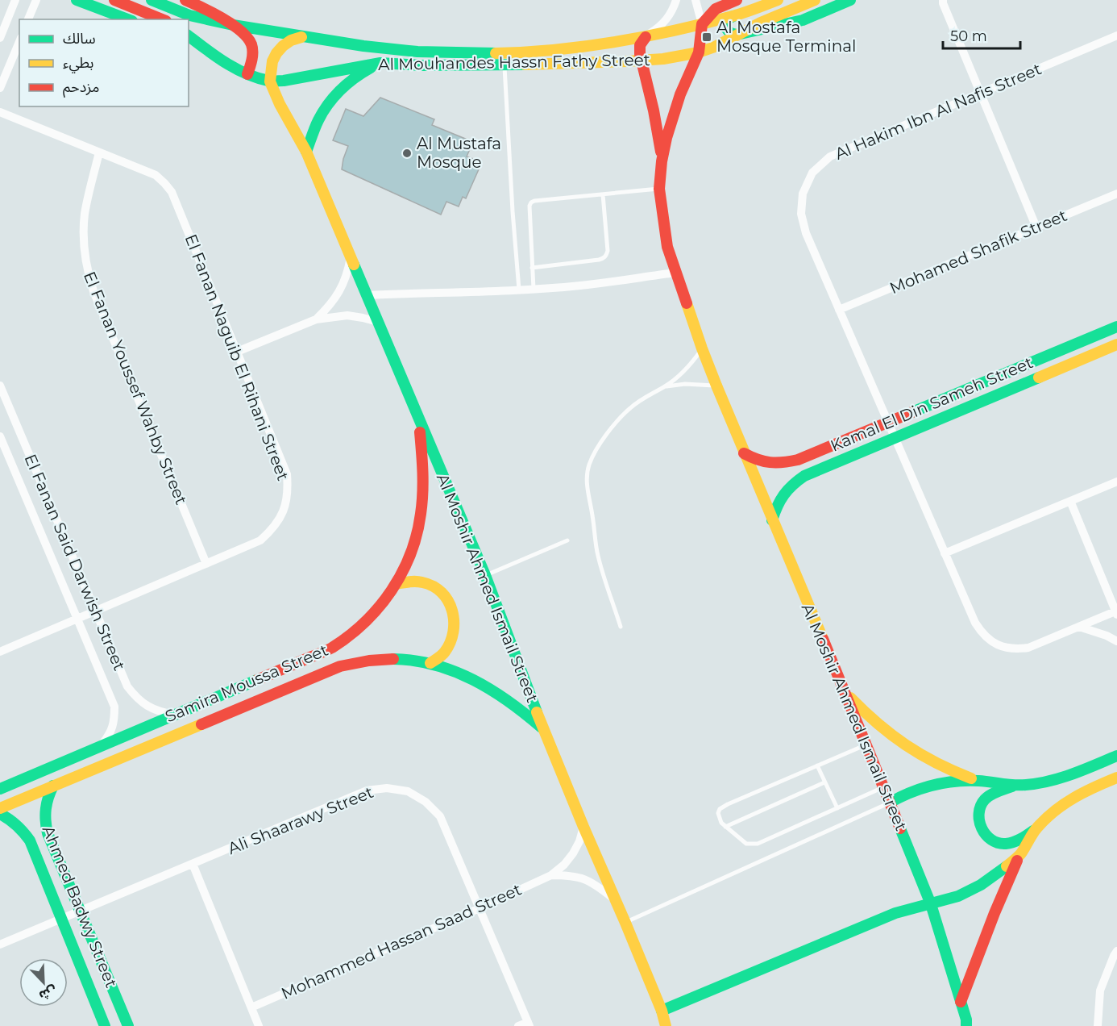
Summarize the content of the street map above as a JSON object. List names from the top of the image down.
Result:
{
  "streets": {
    "main road": [
      "Al Mouhandes Hassn Fathy Street",
      "Kamal El Din Sameh Street",
      "Al Moshir Ahmed Ismail Street",
      "Samira Moussa Street",
      "Ahmed Badwy Street"
    ],
    "street": [
      "Al Hakim Ibn Al Nafis Street",
      "Mohamed Shafik Street",
      "El Fanan Naguib El Rihani Street",
      "El Fanan Youssef Wahby Street",
      "El Fanan Said Darwish Street",
      "Ali Shaarawy Street",
      "Mohammed Hassan Saad Street"
    ]
  },
  "crossings": [
    ["Al Mouhandes Hassn Fathy Street", "Al Moshir Ahmed Ismail Street"],
    ["Al Hakim Ibn Al Nafis Street", "Mohamed Shafik Street"],
    ["Al Hakim Ibn Al Nafis Street", "Kamal El Din Sameh Street"],
    ["El Fanan Naguib El Rihani Street", "El Fanan Youssef Wahby Street"],
    ["El Fanan Naguib El Rihani Street", "El Fanan Said Darwish Street"],
    ["Kamal El Din Sameh Street", "Al Moshir Ahmed Ismail Street"],
    ["El Fanan Said Darwish Street", "Samira Moussa Street"],
    ["Al Moshir Ahmed Ismail Street", "Samira Moussa Street"],
    ["Al Moshir Ahmed Ismail Street", "Mohammed Hassan Saad Street"],
    ["Samira Moussa Street", "Ahmed Badwy Street"],
    ["Ali Shaarawy Street", "Ahmed Badwy Street"],
    ["Ali Shaarawy Street", "Mohammed Hassan Saad Street"]
  ],
  "places": {
    "transit": ["Al Mostafa Mosque Terminal"],
    "other": ["Al Mustafa Mosque"]
  },
  "legend": ["سالك", "بطيء", "مزدحم"],
  "scale_bar": "50 m",
  "north": "bottom right"
}
